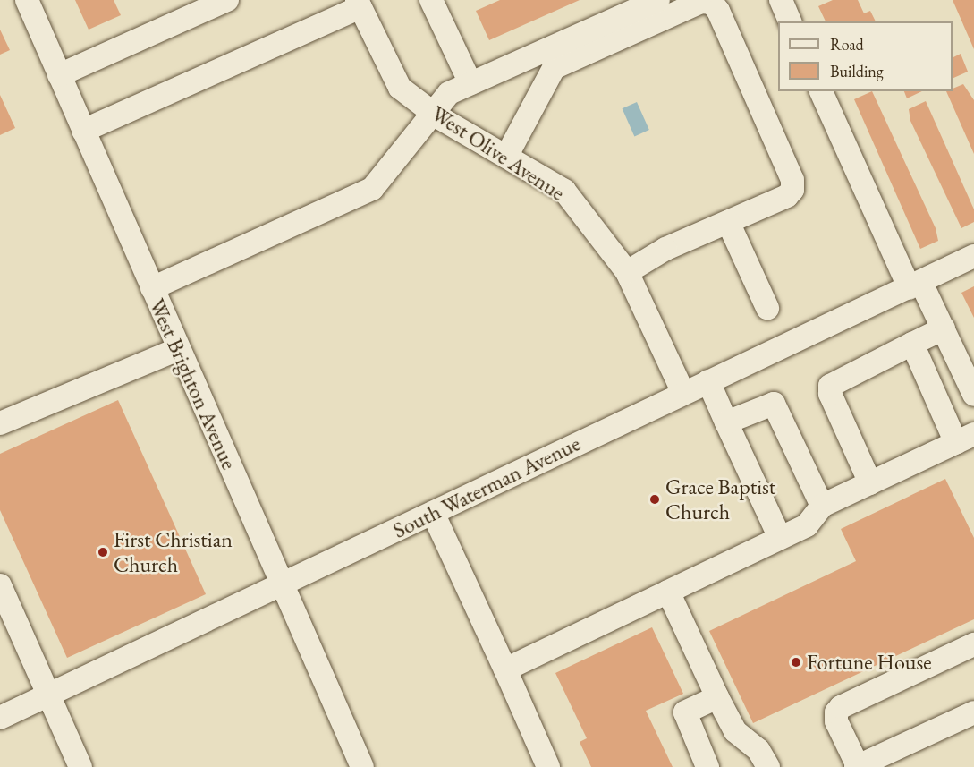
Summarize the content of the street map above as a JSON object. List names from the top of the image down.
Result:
{
  "streets": {
    "street": ["West Olive Avenue", "West Brighton Avenue", "South Waterman Avenue"]
  },
  "crossings": [
    ["West Olive Avenue", "South Waterman Avenue"],
    ["West Brighton Avenue", "South Waterman Avenue"]
  ],
  "places": ["Grace Baptist Church", "First Christian Church", "Fortune House"],
  "legend": ["Road", "Building"]
}
